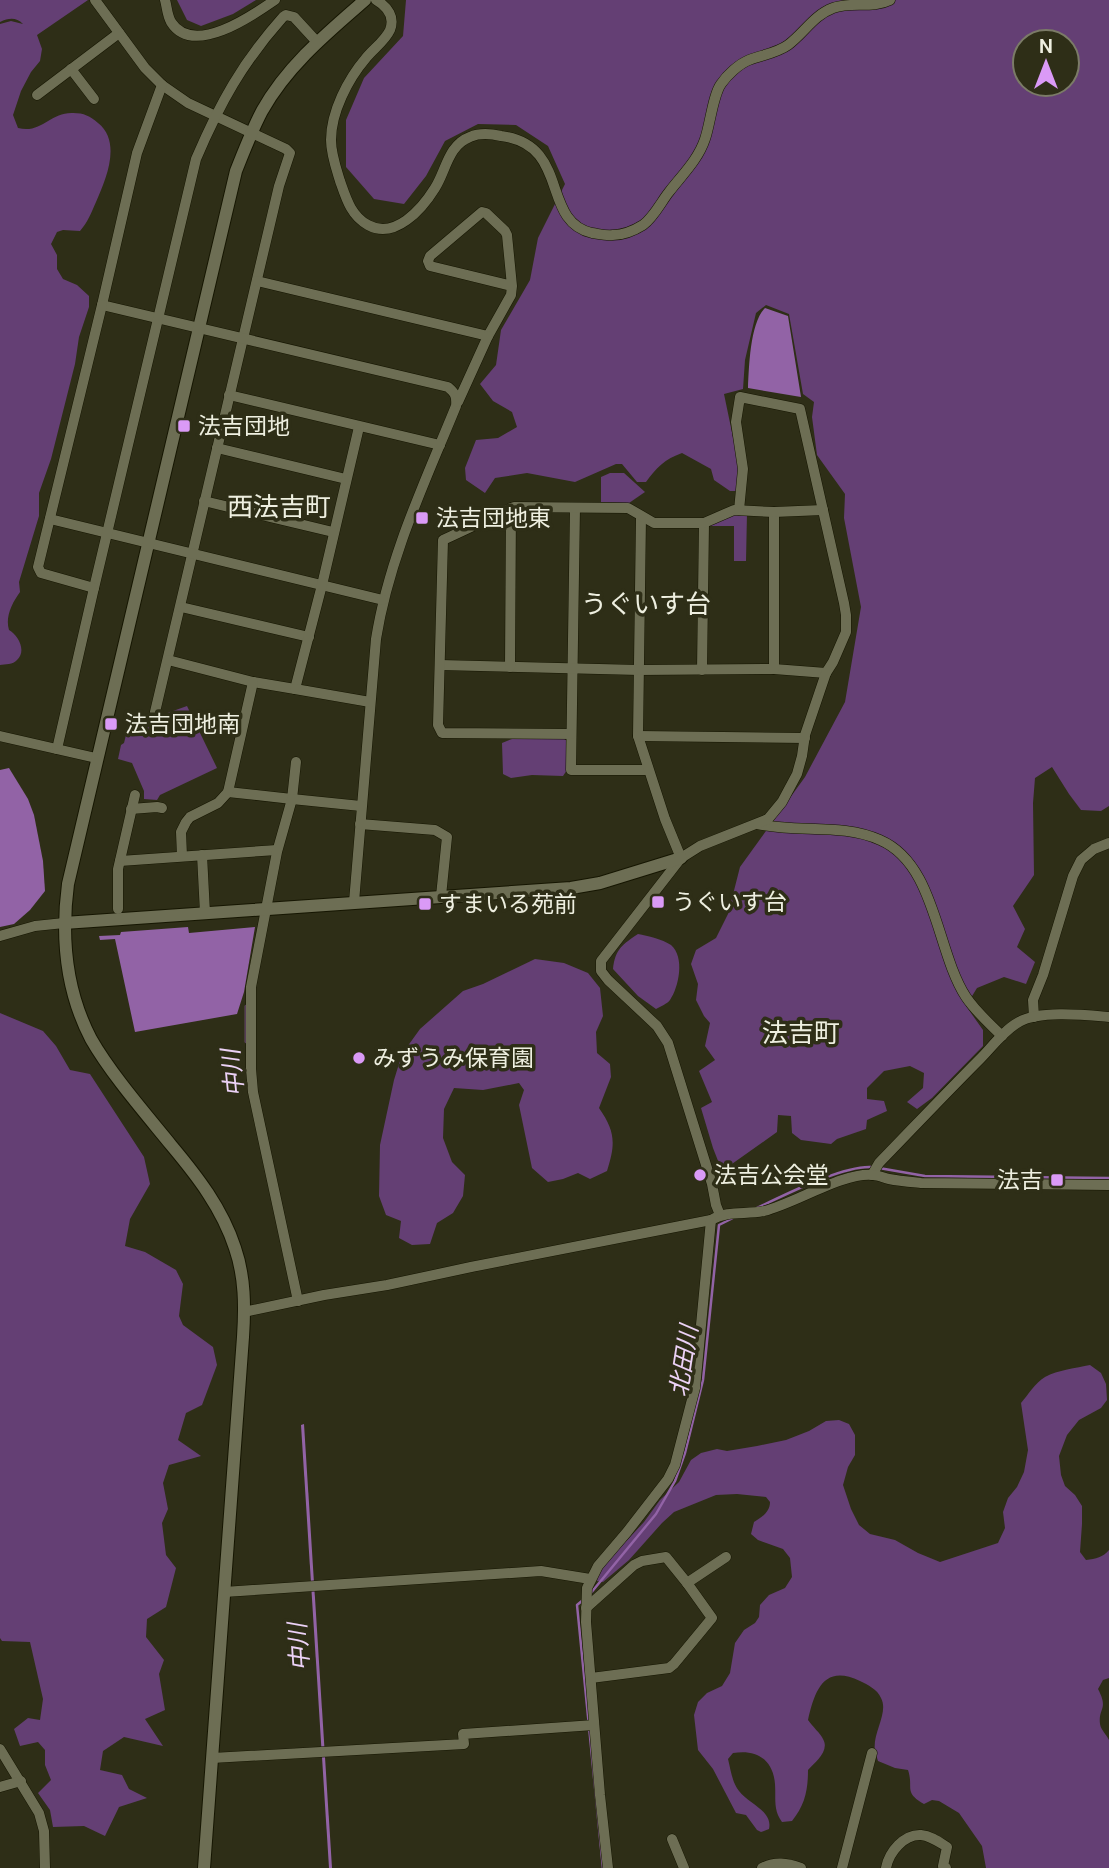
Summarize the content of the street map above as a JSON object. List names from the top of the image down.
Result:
{
  "districts": ["西法吉町", "うぐいす台", "法吉町"],
  "water": ["中川", "北田川"],
  "places": {
    "transit": [
      "法吉団地",
      "法吉団地東",
      "法吉団地南",
      "うぐいす台",
      "すまいる苑前",
      "法吉"
    ],
    "other": ["みずうみ保育園", "法吉公会堂"]
  },
  "north": "top"
}
